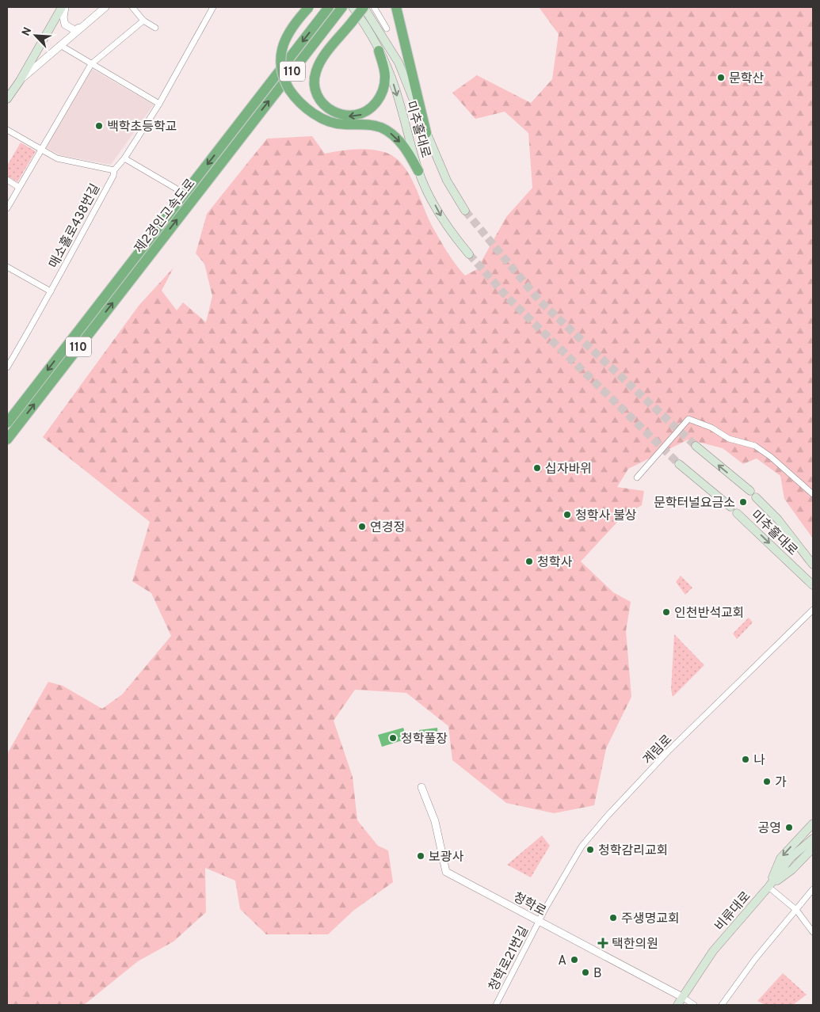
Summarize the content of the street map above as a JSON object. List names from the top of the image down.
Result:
{
  "streets": {
    "highway": ["110", "제2경인고속도로"],
    "main road": ["미추홀대로", "비류대로"],
    "street": [
      "매소홀로438번길",
      "계림로",
      "청학로",
      "청학로21번길"
    ]
  },
  "crossings": [
    ["계림로", "청학로"],
    ["계림로", "청학로21번길"],
    ["청학로", "비류대로"],
    ["청학로", "청학로21번길"]
  ],
  "places": {
    "other": [
      "문학산",
      "백학초등학교",
      "십자바위",
      "문학터널요금소",
      "청학사 불상",
      "연경정",
      "청학사",
      "인천반석교회",
      "청학풀장",
      "나",
      "가",
      "공영",
      "청학감리교회",
      "보광사",
      "주생명교회",
      "A",
      "B"
    ],
    "health": ["택한의원"]
  },
  "north": "top left"
}
